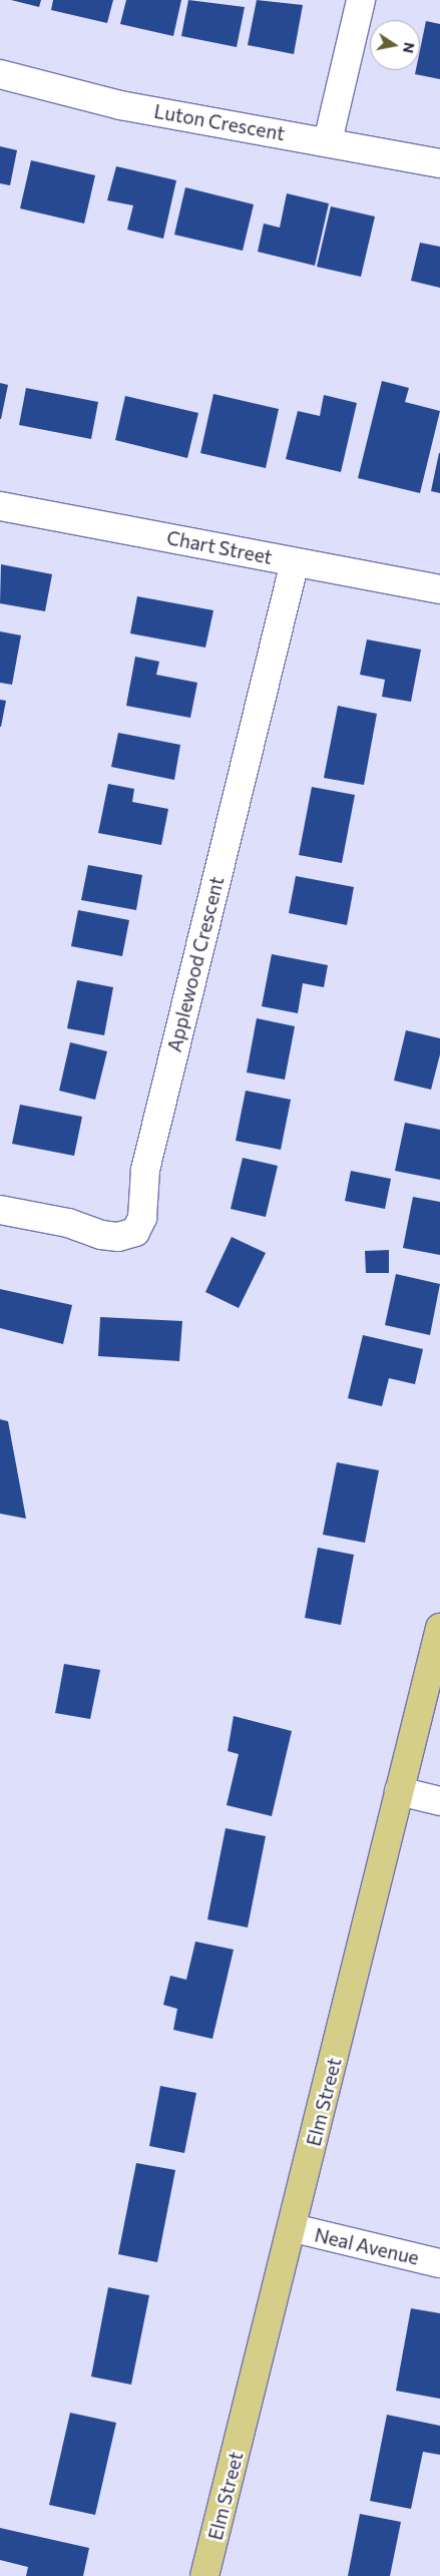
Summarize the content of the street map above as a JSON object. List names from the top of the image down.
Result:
{
  "streets": {
    "main road": ["Elm Street"],
    "street": [
      "Luton Crescent",
      "Chart Street",
      "Applewood Crescent",
      "Neal Avenue"
    ]
  },
  "crossings": [
    ["Chart Street", "Applewood Crescent"],
    ["Elm Street", "Neal Avenue"]
  ],
  "north": "right"
}
